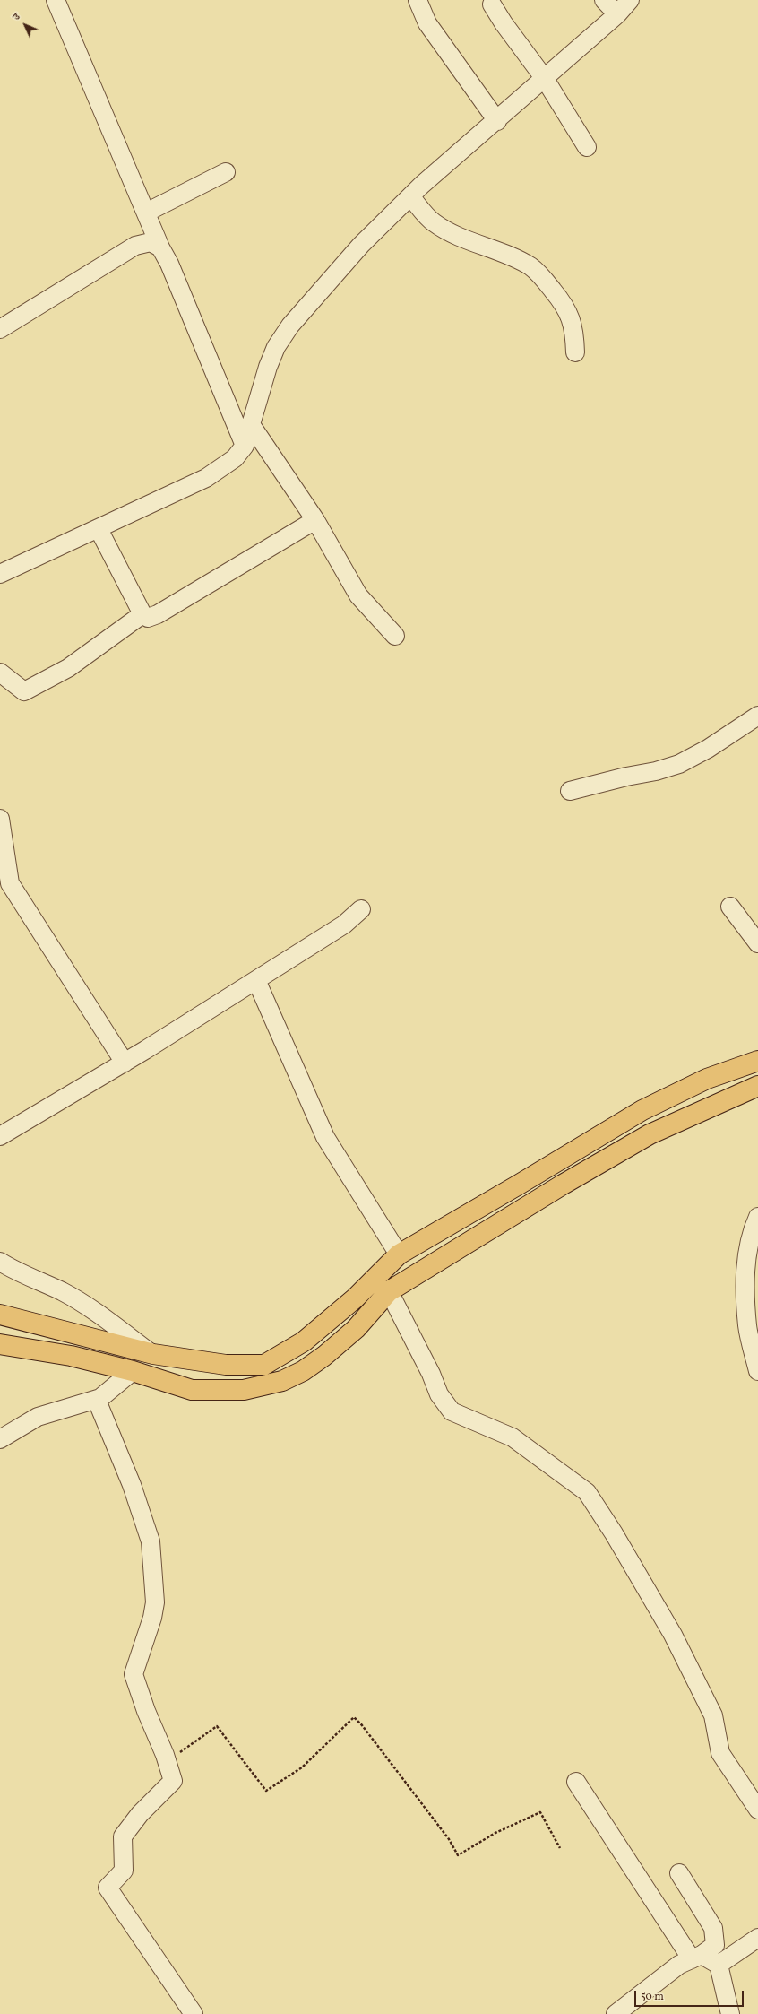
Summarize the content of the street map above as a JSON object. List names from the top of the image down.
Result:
{
  "scale_bar": "50 m",
  "north": "top left"
}
